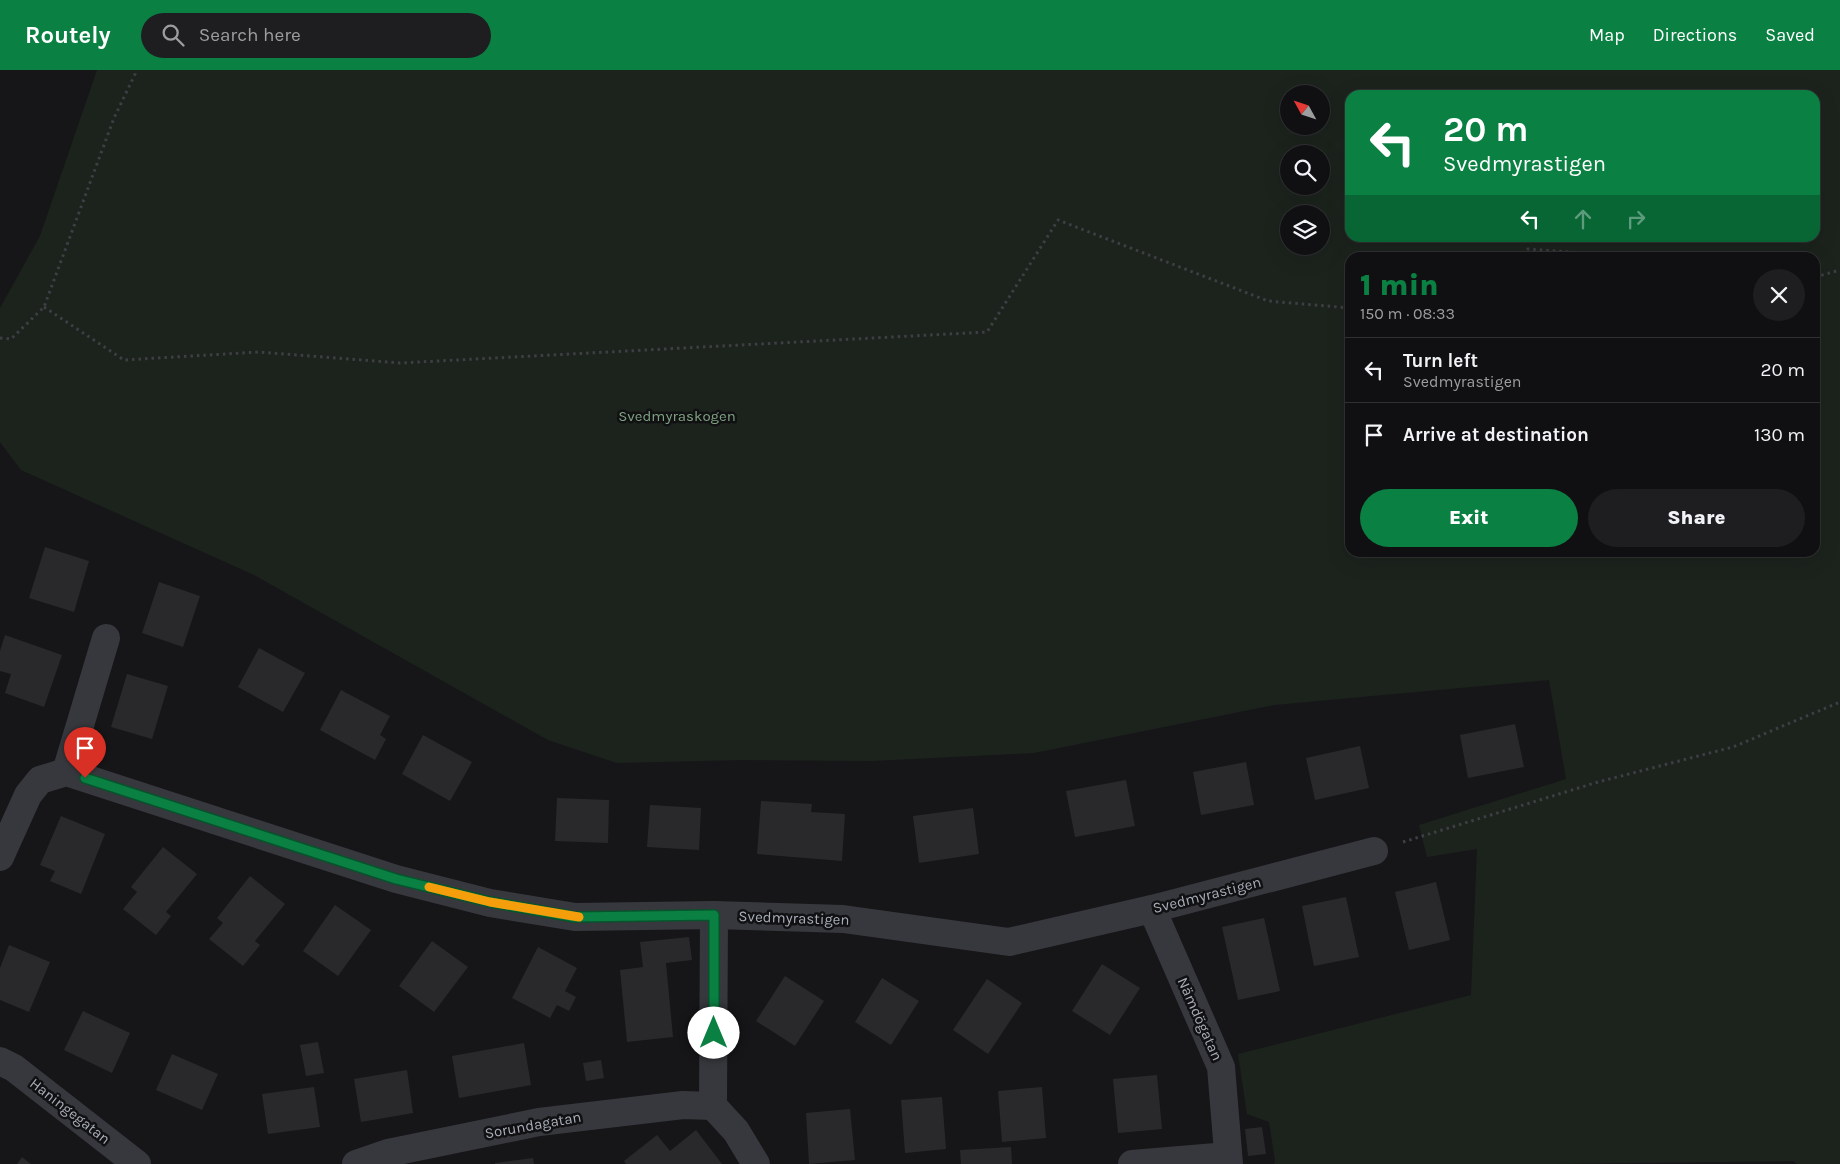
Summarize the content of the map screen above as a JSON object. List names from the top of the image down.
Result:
{
  "streets": {
    "street": [
      "Svedmyrastigen",
      "Nämdögatan",
      "Haningegatan",
      "Sorundagatan"
    ]
  },
  "crossings": [
    ["Svedmyrastigen", "Nämdögatan"]
  ],
  "parks": ["Svedmyraskogen"],
  "north": "top left",
  "page": {
    "header": "Routely",
    "search": "Search here",
    "nav": ["Map", "Directions", "Saved"],
    "turn": ["20 m", "Svedmyrastigen"],
    "heading": ["1 min", "150 m · 08:33"],
    "list": [
      {
        "name": "Turn left",
        "note": "Svedmyrastigen",
        "value": "20 m"
      },
      {
        "name": "Arrive at destination",
        "value": "130 m"
      }
    ],
    "buttons": ["Exit", "Share"]
  }
}
